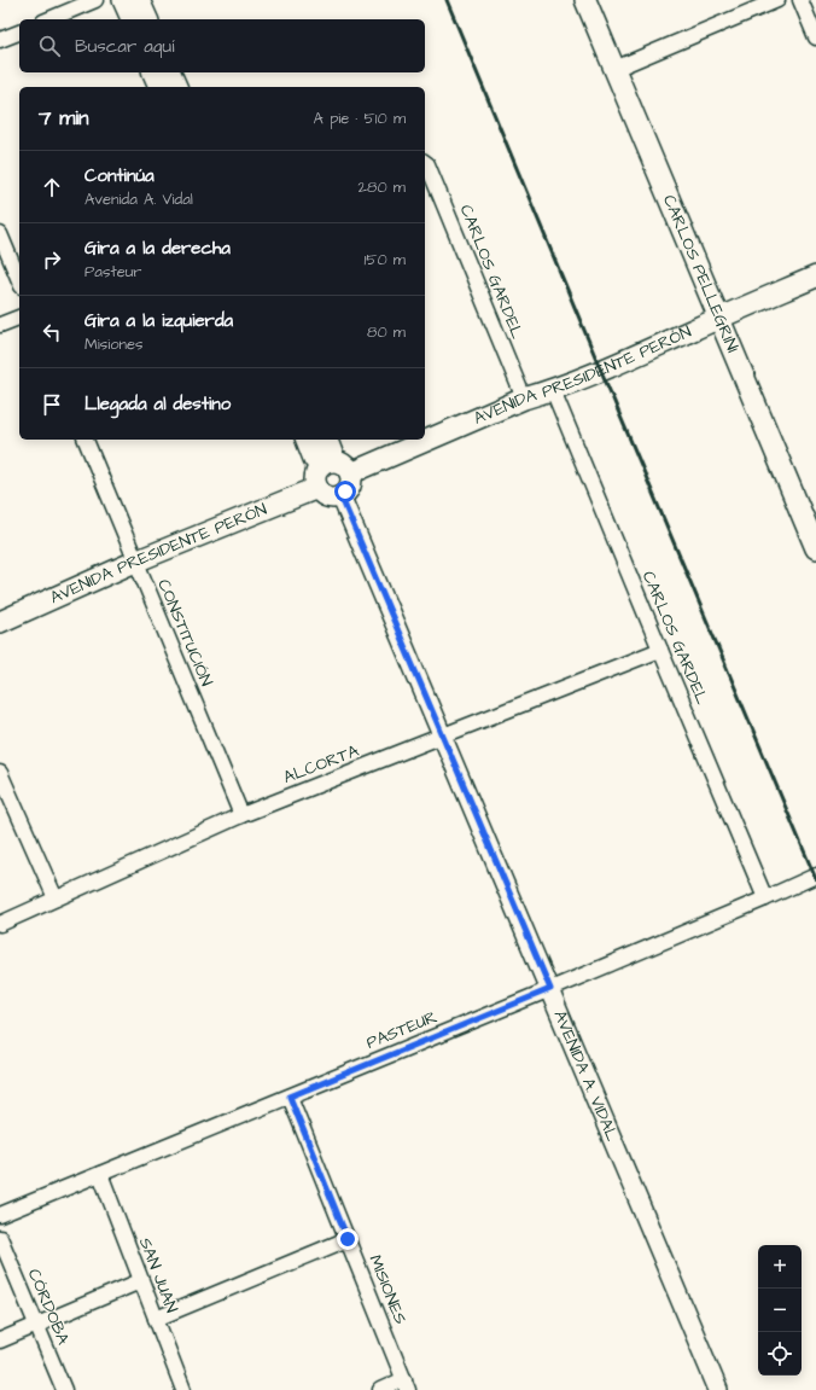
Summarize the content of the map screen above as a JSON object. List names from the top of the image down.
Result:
{
  "streets": {
    "main road": ["CARLOS PELLEGRINI", "AVENIDA PRESIDENTE PERÓN"],
    "street": [
      "CARLOS GARDEL",
      "CONSTITUCIÓN",
      "ALCORTA",
      "PASTEUR",
      "AVENIDA A. VIDAL",
      "SAN JUAN",
      "MISIONES",
      "CÓRDOBA"
    ]
  },
  "crossings": [
    ["CARLOS GARDEL", "AVENIDA PRESIDENTE PERÓN"],
    ["CARLOS GARDEL", "ALCORTA"],
    ["CARLOS GARDEL", "PASTEUR"],
    ["CARLOS PELLEGRINI", "AVENIDA PRESIDENTE PERÓN"],
    ["AVENIDA PRESIDENTE PERÓN", "CONSTITUCIÓN"],
    ["AVENIDA PRESIDENTE PERÓN", "AVENIDA A. VIDAL"],
    ["CONSTITUCIÓN", "ALCORTA"],
    ["ALCORTA", "AVENIDA A. VIDAL"],
    ["PASTEUR", "AVENIDA A. VIDAL"],
    ["PASTEUR", "SAN JUAN"],
    ["PASTEUR", "MISIONES"]
  ],
  "page": {
    "search": "Buscar aquí",
    "heading": ["7 min", "A pie · 510 m"],
    "list": [
      ["Continúa", "Avenida A. Vidal", "280 m"],
      ["Gira a la derecha", "Pasteur", "150 m"],
      ["Gira a la izquierda", "Misiones", "80 m"],
      "Llegada al destino"
    ],
    "map_buttons": ["+", "−"]
  }
}
